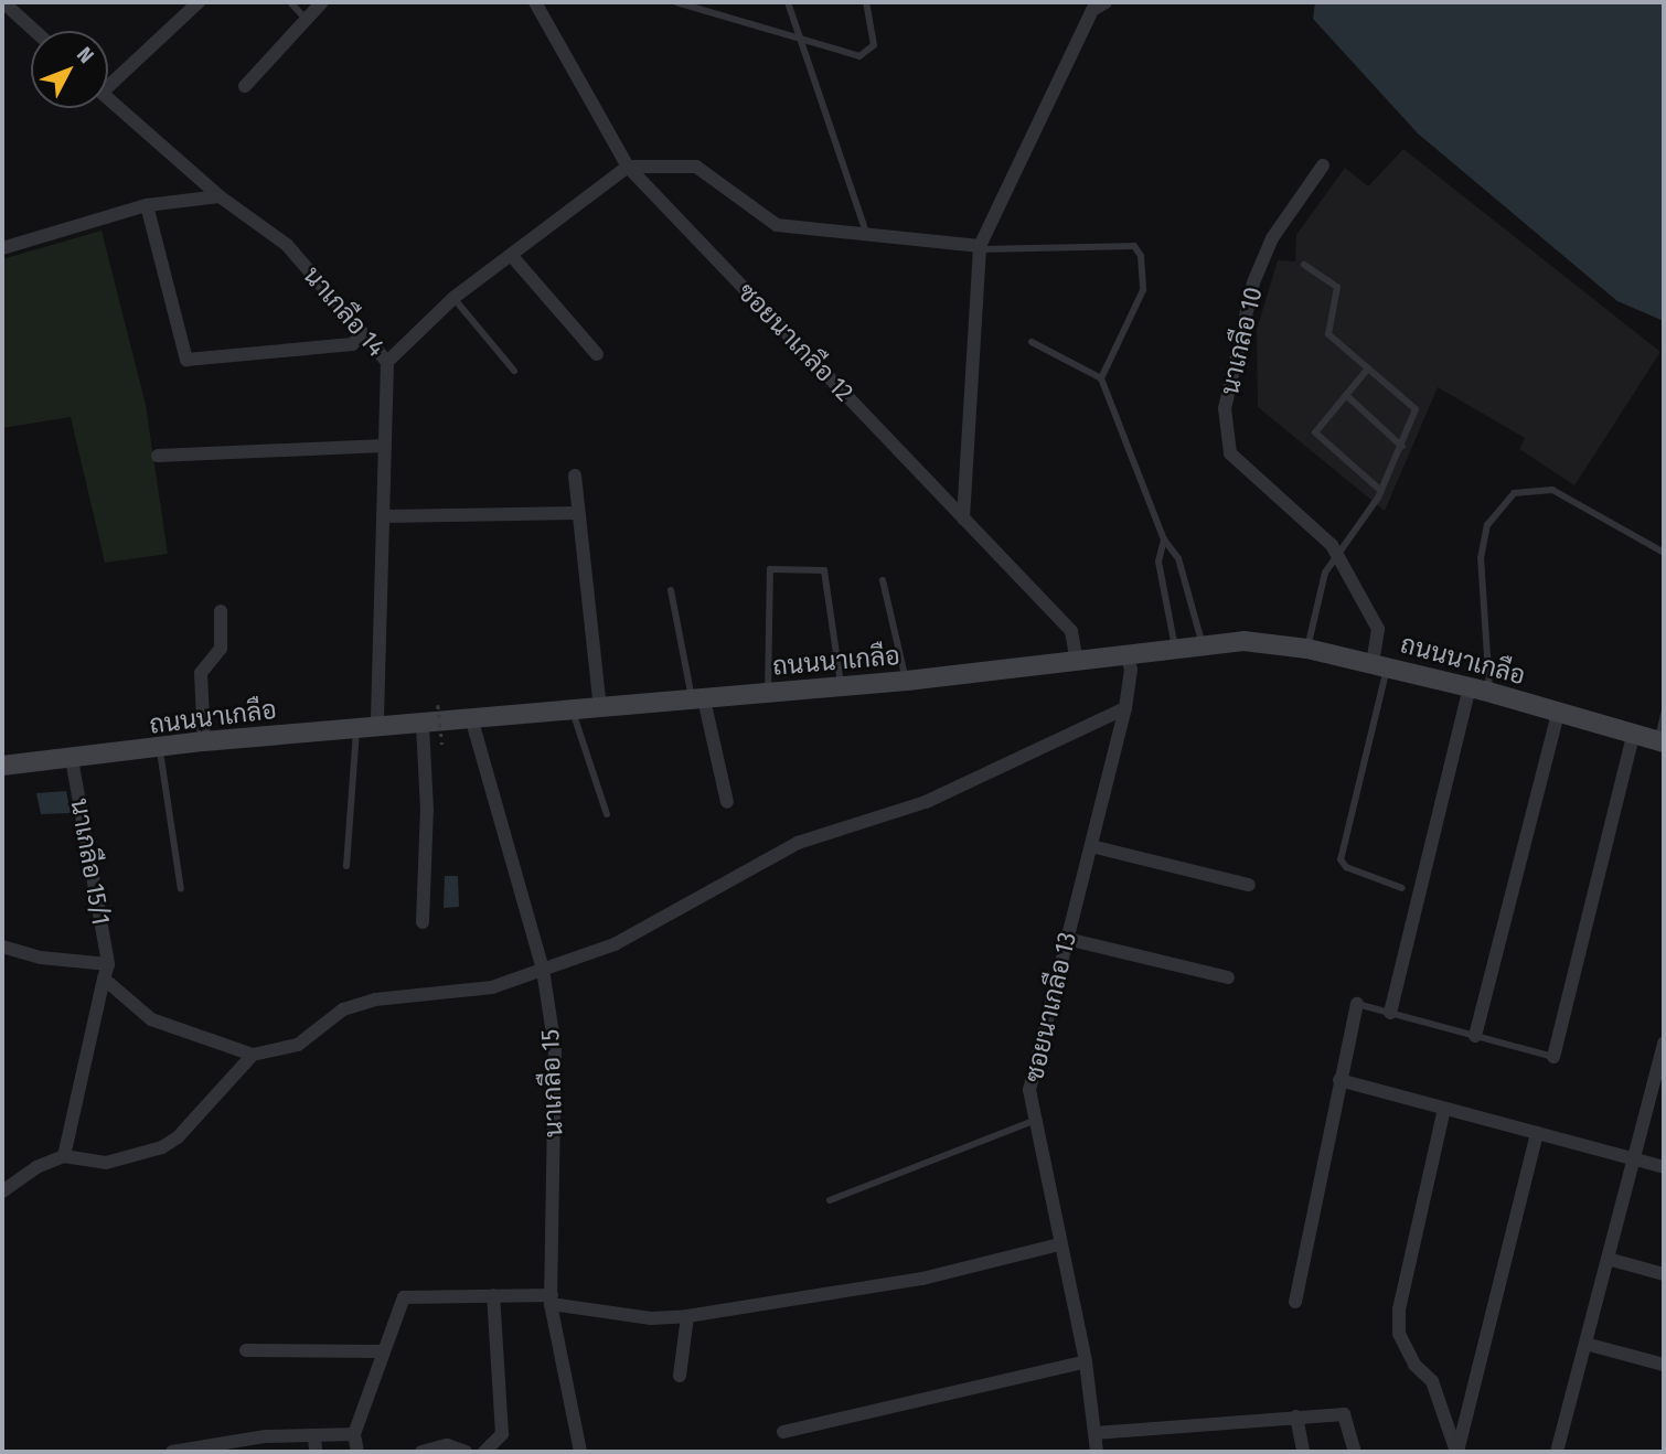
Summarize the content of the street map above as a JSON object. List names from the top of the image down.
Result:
{
  "streets": {
    "street": [
      "นาเกลือ 14",
      "นาเกลือ 10",
      "ซอยนาเกลือ 12",
      "ถนนนาเกลือ",
      "นาเกลือ 15/1",
      "ซอยนาเกลือ 13",
      "นาเกลือ 15"
    ]
  },
  "crossings": [
    ["นาเกลือ 14", "ถนนนาเกลือ"],
    ["นาเกลือ 10", "ถนนนาเกลือ"],
    ["ซอยนาเกลือ 12", "ถนนนาเกลือ"],
    ["ถนนนาเกลือ", "นาเกลือ 15/1"],
    ["ถนนนาเกลือ", "ซอยนาเกลือ 13"],
    ["ถนนนาเกลือ", "นาเกลือ 15"]
  ],
  "north": "top right"
}
